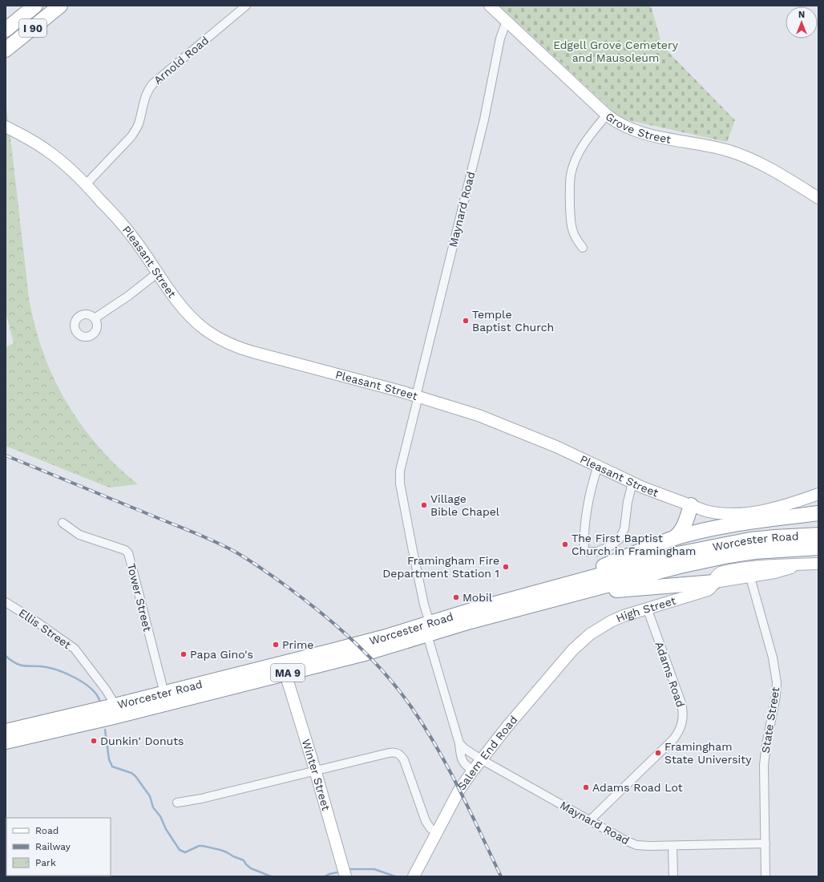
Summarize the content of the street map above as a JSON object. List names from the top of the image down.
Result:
{
  "streets": {
    "highway": ["I 90", "Worcester Road", "MA 9"],
    "main road": [
      "Grove Street",
      "Pleasant Street",
      "High Street",
      "Salem End Road",
      "Winter Street"
    ],
    "street": [
      "Arnold Road",
      "Maynard Road",
      "Tower Street",
      "Ellis Street",
      "Adams Road",
      "State Street"
    ]
  },
  "crossings": [
    ["Arnold Road", "Pleasant Street"],
    ["Grove Street", "Maynard Road"],
    ["Maynard Road", "Pleasant Street"],
    ["Maynard Road", "Worcester Road"],
    ["Maynard Road", "Adams Road"],
    ["Maynard Road", "State Street"],
    ["Maynard Road", "Salem End Road"],
    ["Worcester Road", "Tower Street"],
    ["Worcester Road", "Ellis Street"],
    ["Worcester Road", "Winter Street"],
    ["High Street", "Adams Road"],
    ["High Street", "Salem End Road"]
  ],
  "parks": ["Edgell Grove Cemetery and Mausoleum"],
  "places": [
    "Temple Baptist Church",
    "Village Bible Chapel",
    "The First Baptist Church in Framingham",
    "Framingham Fire Department Station 1",
    "Mobil",
    "Prime",
    "Papa Gino's",
    "Dunkin' Donuts",
    "Framingham State University",
    "Adams Road Lot"
  ],
  "legend": ["Road", "Railway", "Park"],
  "north": "top"
}
